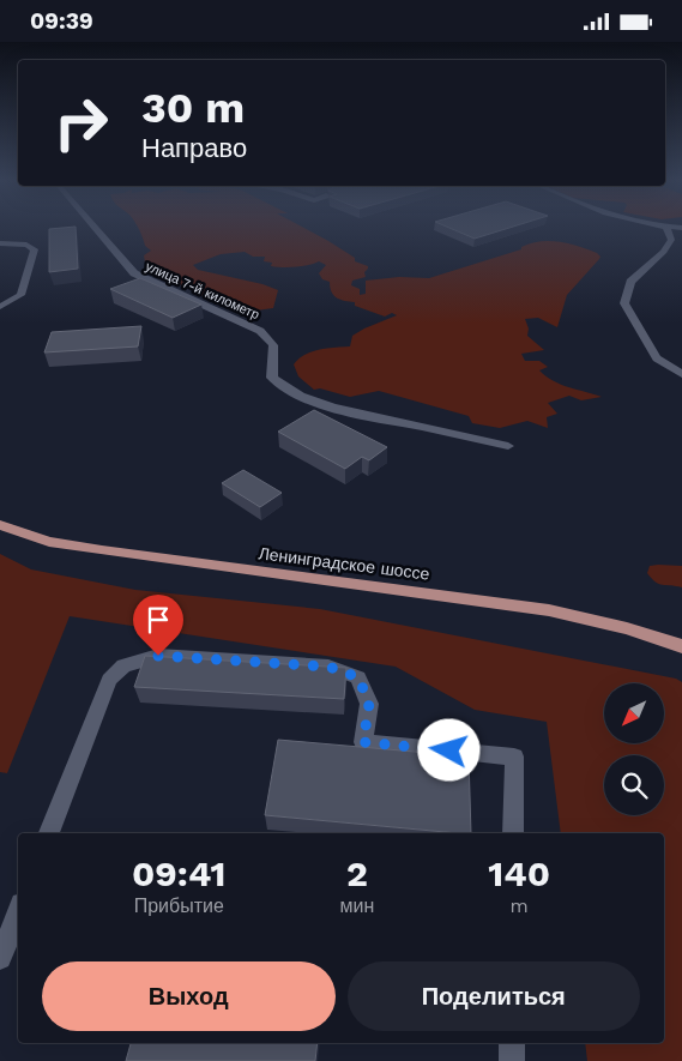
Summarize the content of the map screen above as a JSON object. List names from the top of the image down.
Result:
{
  "streets": {
    "main road": ["Ленинградское шоссе"],
    "lane": ["улица 7-й километр"]
  },
  "north": "bottom left",
  "page": {
    "status": "09:39",
    "turn": ["30 m", "Направо"],
    "eta": [
      "09:41",
      "Прибытие",
      "2",
      "мин",
      "140",
      "m"
    ],
    "buttons": ["Выход", "Поделиться"]
  }
}
